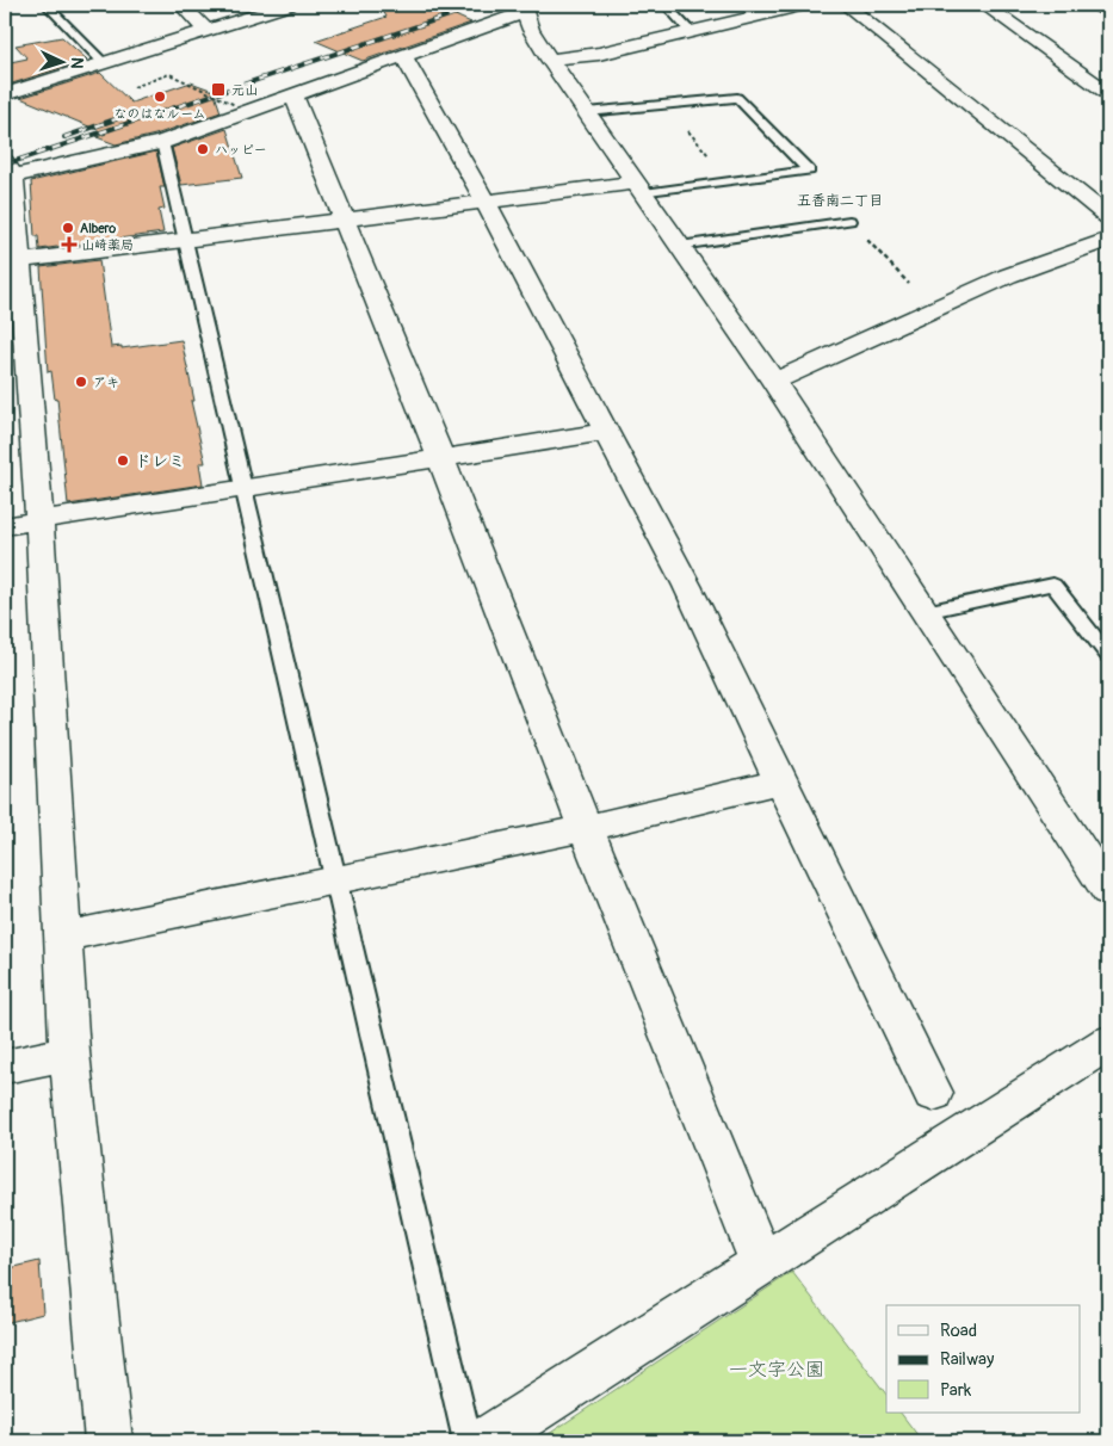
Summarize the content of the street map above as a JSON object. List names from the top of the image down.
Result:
{
  "districts": ["五香南二丁目"],
  "parks": ["一文字公園"],
  "places": {
    "transit": ["元山"],
    "other": [
      "なのはなルーム",
      "ハッピー",
      "Albero",
      "アキ",
      "ドレミ"
    ],
    "health": ["山崎薬局"]
  },
  "legend": ["Road", "Railway", "Park"],
  "north": "right"
}
